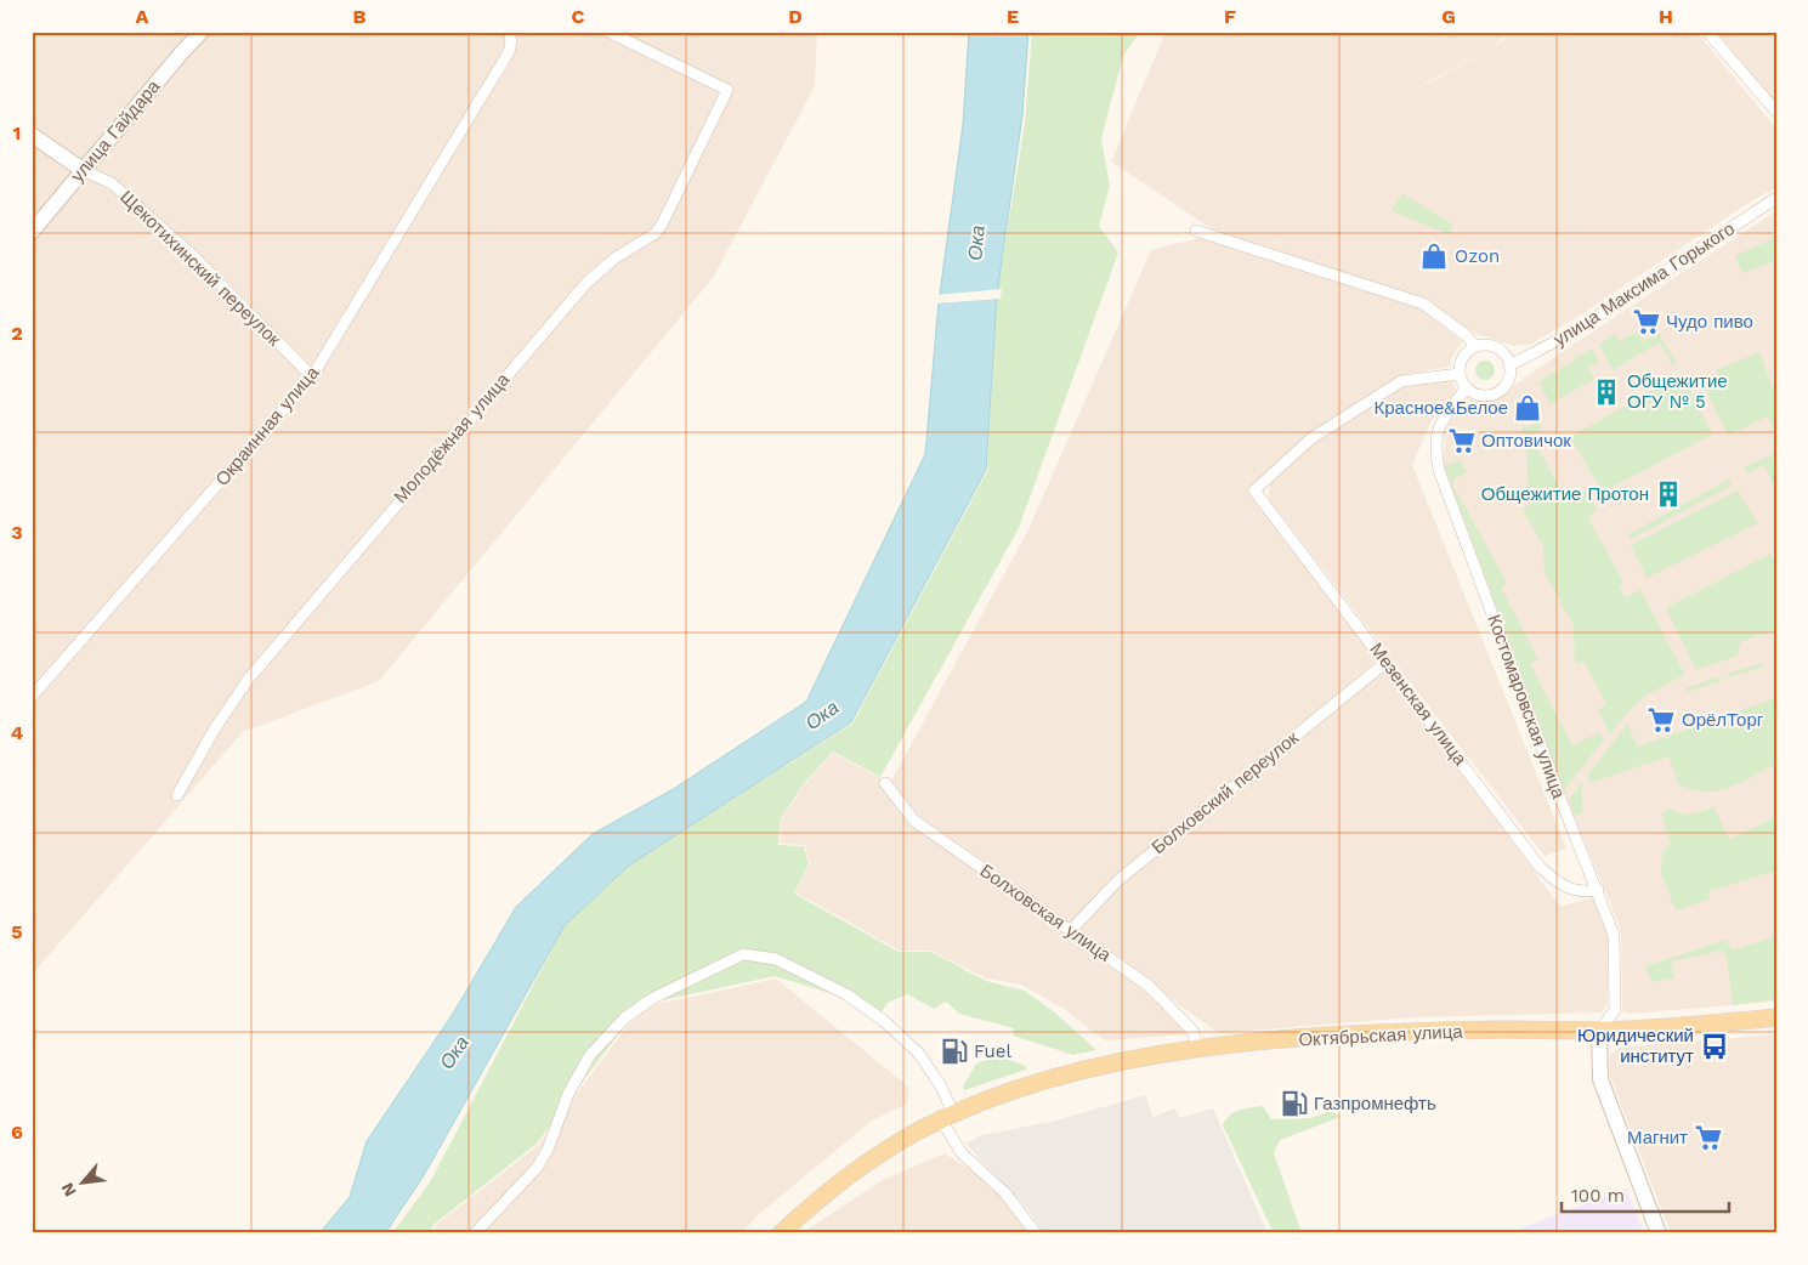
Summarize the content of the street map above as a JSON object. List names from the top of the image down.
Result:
{
  "streets": {
    "main road": ["Октябрьская улица"],
    "street": [
      "улица Гайдара",
      "Щекотихинский переулок",
      "улица Максима Горького",
      "Окраинная улица",
      "Молодёжная улица",
      "Мезенская улица",
      "Костомаровская улица",
      "Болховский переулок",
      "Болховская улица"
    ]
  },
  "crossings": [
    ["улица Гайдара", "Щекотихинский переулок"],
    ["Щекотихинский переулок", "Окраинная улица"],
    ["улица Максима Горького", "Мезенская улица"],
    ["улица Максима Горького", "Костомаровская улица"],
    ["Мезенская улица", "Костомаровская улица"],
    ["Мезенская улица", "Болховский переулок"],
    ["Костомаровская улица", "Октябрьская улица"],
    ["Болховский переулок", "Болховская улица"],
    ["Болховская улица", "Октябрьская улица"]
  ],
  "water": ["Ока"],
  "places": {
    "shop": ["Ozon", "Красное&Белое"],
    "supermarket": [
      "Чудо пиво",
      "Оптовичок",
      "ОрёлТорг",
      "Магнит"
    ],
    "building": ["Общежитие ОГУ № 5", "Общежитие Протон"],
    "bus stop": ["Юридический институт"],
    "fuel station": ["Fuel", "Газпромнефть"]
  },
  "scale_bar": "100 m",
  "north": "bottom left",
  "grid": {
    "columns": [
      "A",
      "B",
      "C",
      "D",
      "E",
      "F",
      "G",
      "H"
    ],
    "rows": [
      "1",
      "2",
      "3",
      "4",
      "5",
      "6"
    ]
  }
}
